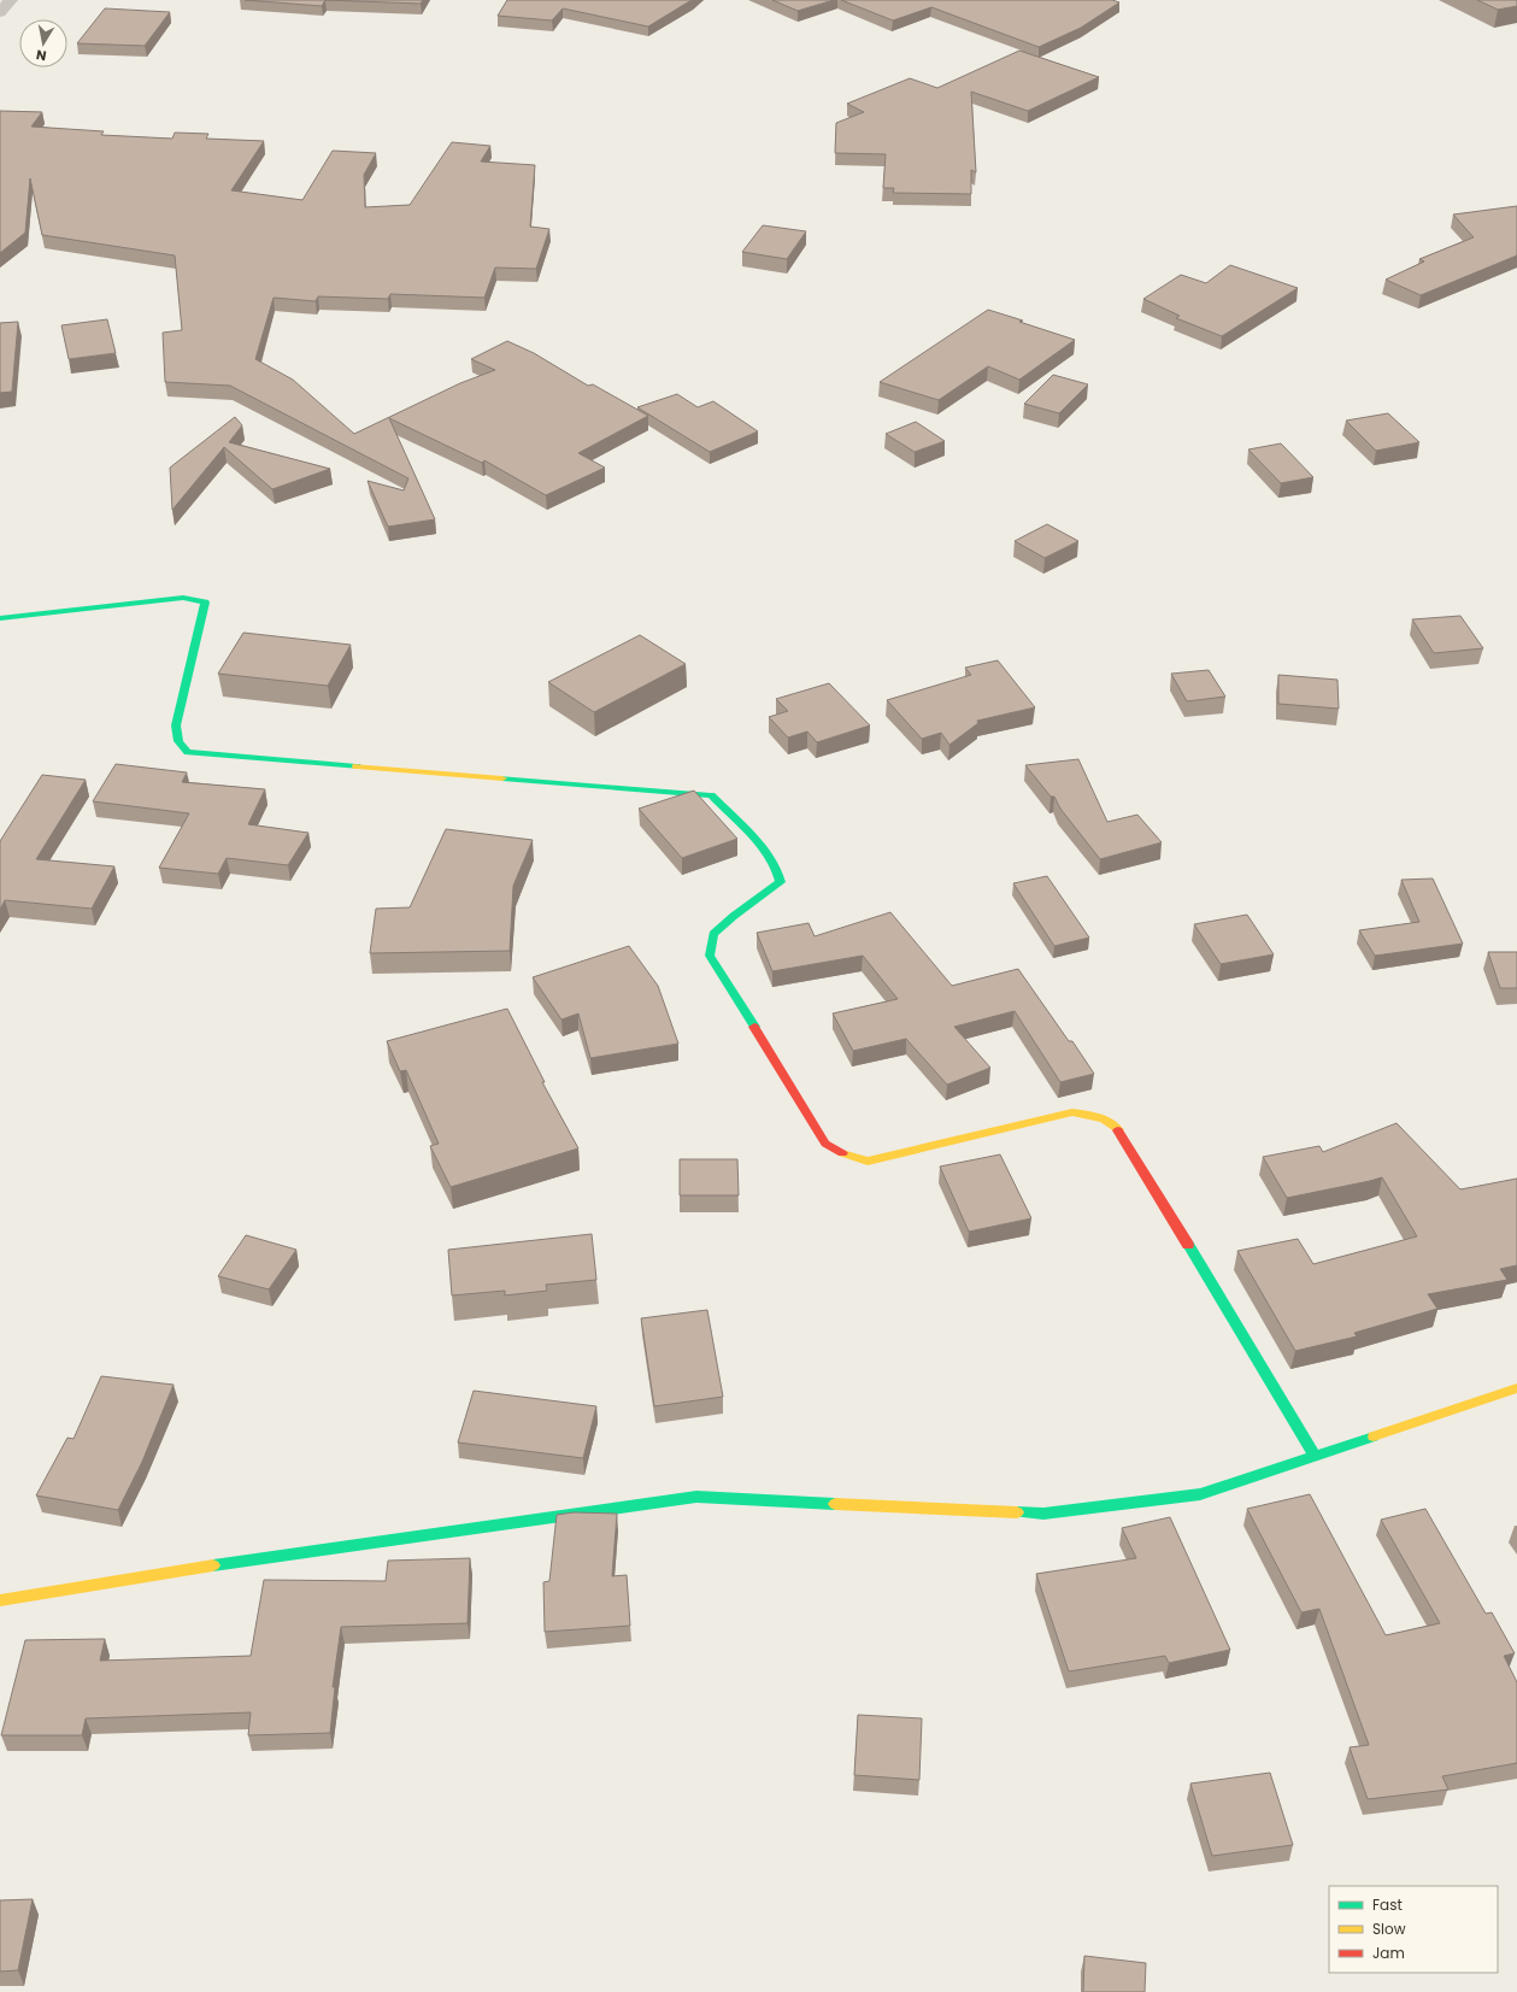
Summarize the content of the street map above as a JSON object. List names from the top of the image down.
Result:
{
  "legend": ["Fast", "Slow", "Jam"],
  "north": "bottom"
}
